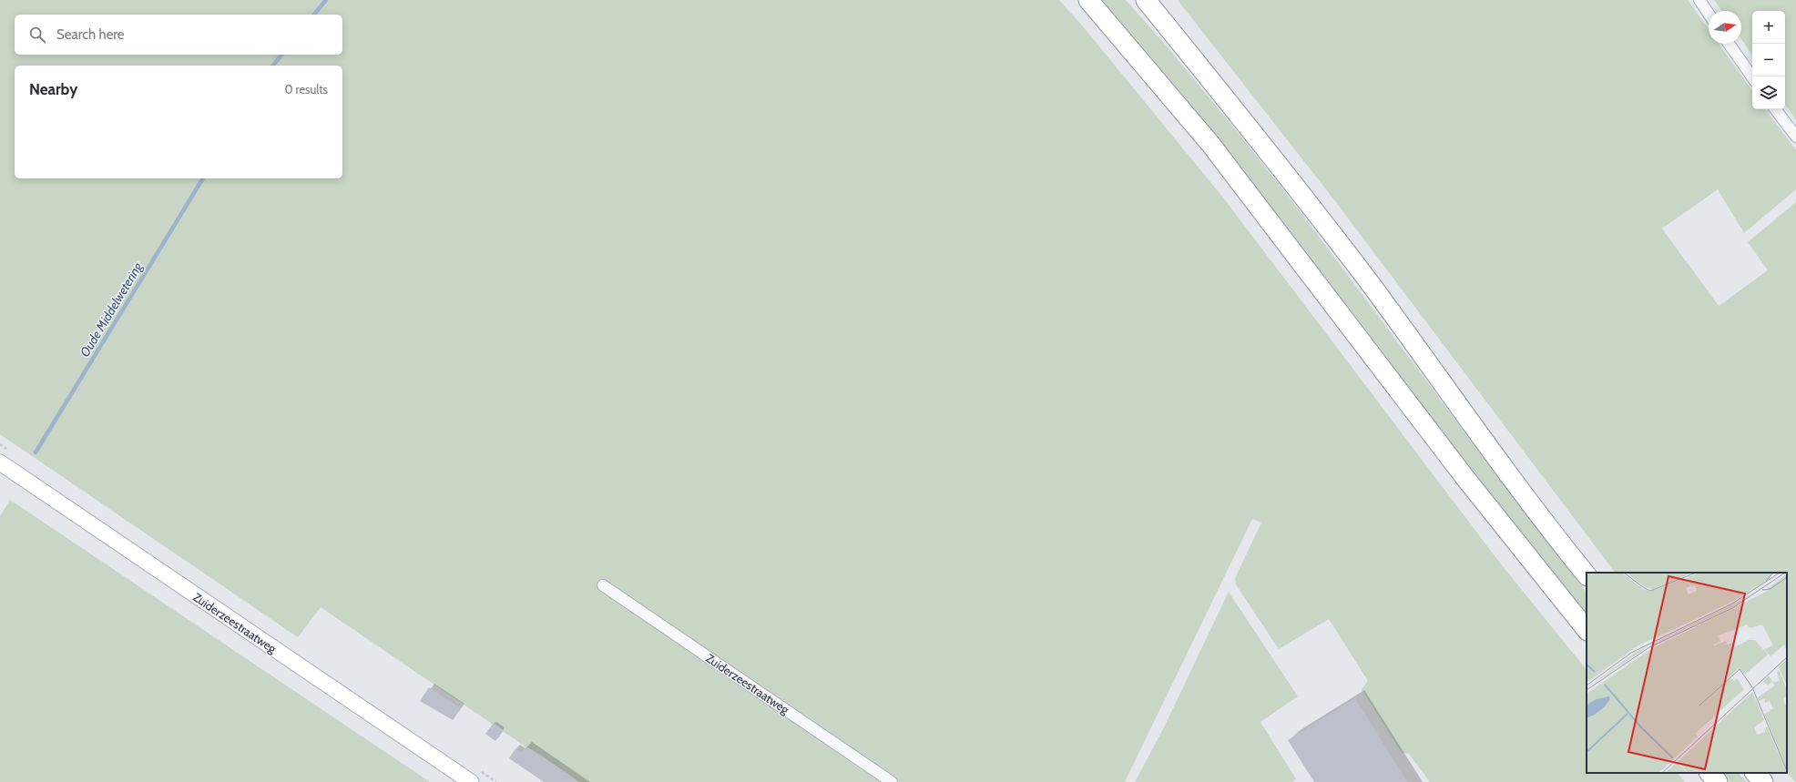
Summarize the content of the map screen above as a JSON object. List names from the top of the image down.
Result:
{
  "streets": {
    "main road": ["Zuiderzeestraatweg"]
  },
  "water": ["Oude Middelwetering"],
  "north": "right",
  "page": {
    "map_buttons": ["+", "−"],
    "search": "Search here",
    "heading": ["Nearby", "0 results"]
  }
}
